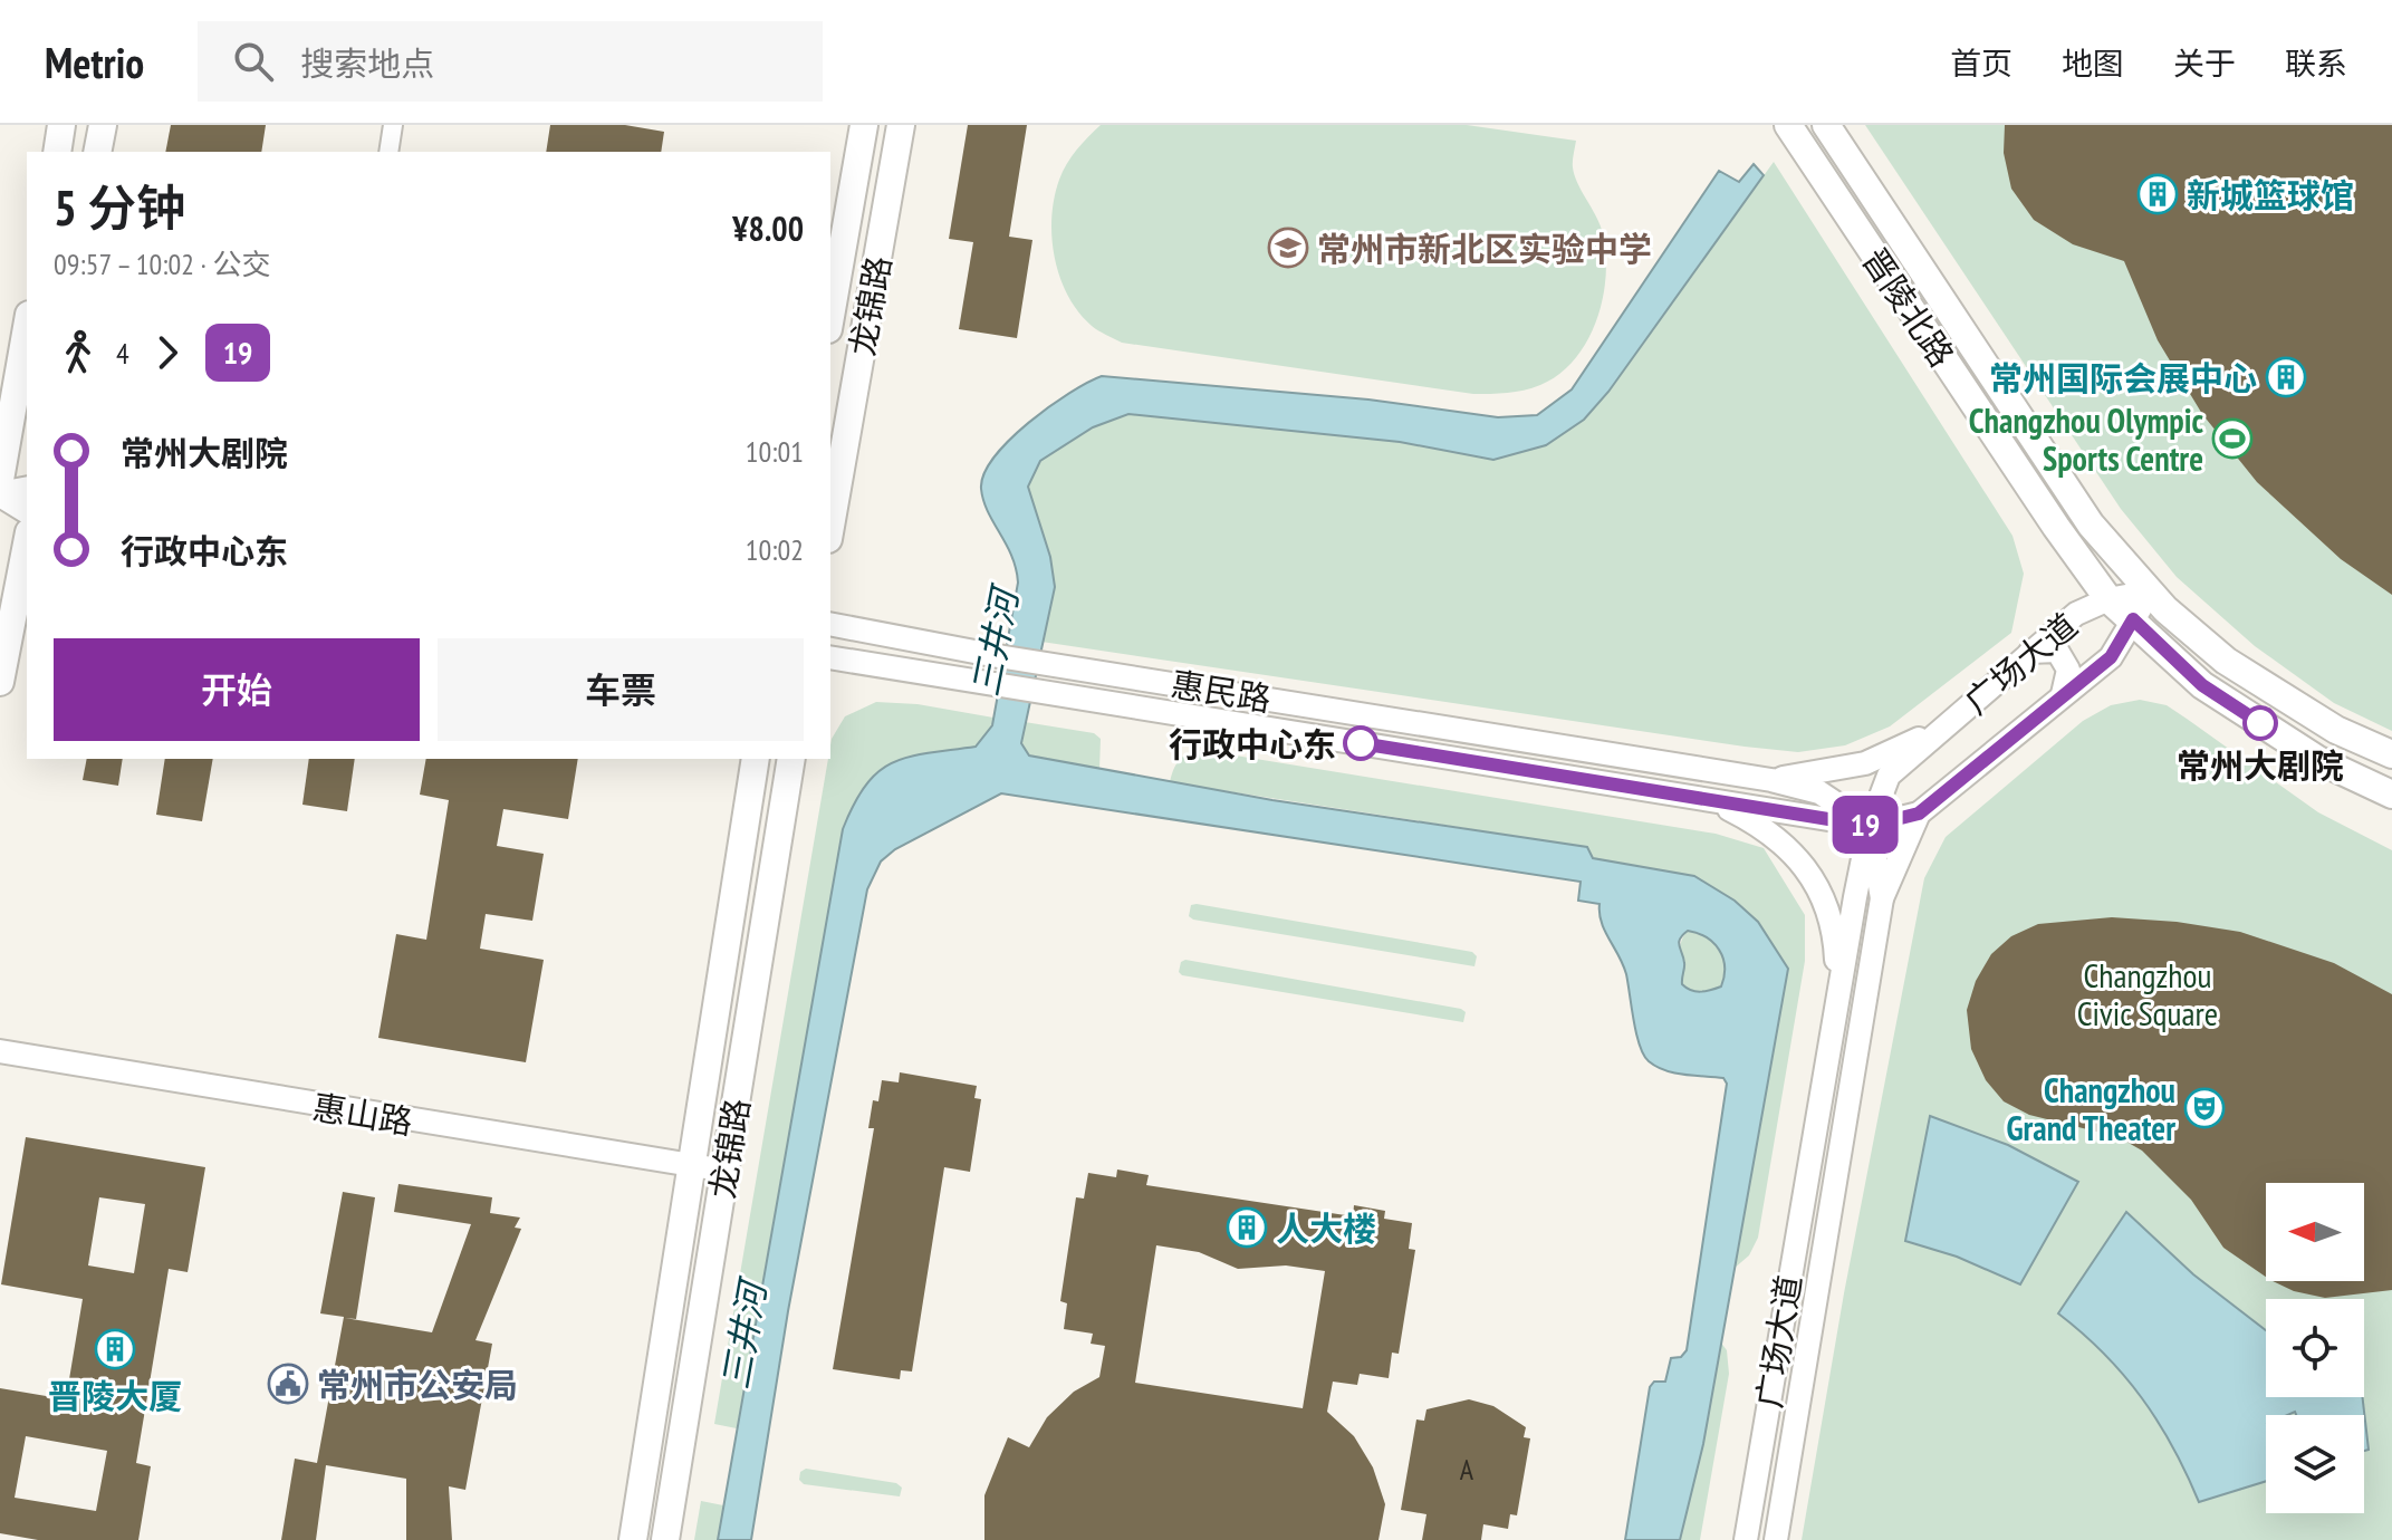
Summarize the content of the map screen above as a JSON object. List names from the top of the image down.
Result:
{
  "streets": {
    "main road": ["龙锦路", "晋陵北路"],
    "street": ["广场大道", "惠民路", "惠山路"]
  },
  "crossings": [
    ["龙锦路", "惠山路"],
    ["晋陵北路", "广场大道"],
    ["广场大道", "惠民路"]
  ],
  "water": ["三井河"],
  "parks": ["Changzhou Civic Square"],
  "places": {
    "building": [
      "新城篮球馆",
      "常州国际会展中心",
      "人大楼",
      "晋陵大厦"
    ],
    "school or university": ["常州市新北区实验中学"],
    "sports": ["Changzhou Olympic Sports Centre"],
    "other": ["常州大剧院", "行政中心东"],
    "theatre": ["Changzhou Grand Theater"],
    "public building": ["常州市公安局"]
  },
  "lines": ["bus line 19"],
  "house_numbers": ["A"],
  "north": "left",
  "page": {
    "header": "Metrio",
    "search": "搜索地点",
    "nav": [
      "首页",
      "地图",
      "关于",
      "联系"
    ],
    "on_map": "19",
    "heading": ["5 分钟", "09:57 – 10:02 · 公交", "¥8.00"],
    "legs": ["4", "19"],
    "list": [
      {
        "name": "常州大剧院",
        "value": "10:01"
      },
      {
        "name": "行政中心东",
        "value": "10:02"
      }
    ],
    "buttons": ["开始", "车票"]
  }
}
